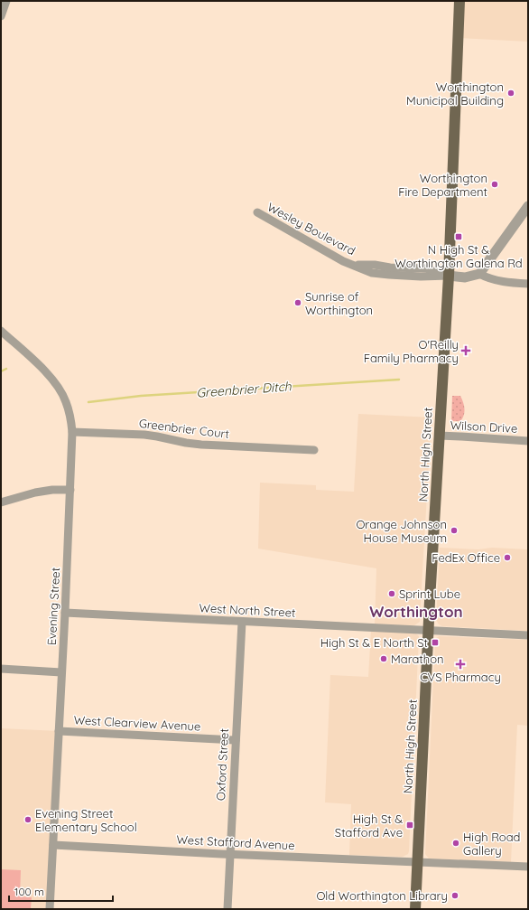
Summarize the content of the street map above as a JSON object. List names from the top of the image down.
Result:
{
  "streets": {
    "main road": ["North High Street"],
    "street": [
      "Wesley Boulevard",
      "Wilson Drive",
      "Greenbrier Court",
      "Evening Street",
      "West North Street",
      "West Clearview Avenue",
      "Oxford Street",
      "West Stafford Avenue"
    ]
  },
  "crossings": [
    ["Wesley Boulevard", "North High Street"],
    ["Wilson Drive", "North High Street"],
    ["Greenbrier Court", "Evening Street"],
    ["North High Street", "West North Street"],
    ["North High Street", "West Stafford Avenue"],
    ["Evening Street", "West North Street"],
    ["Evening Street", "West Clearview Avenue"],
    ["Evening Street", "West Stafford Avenue"],
    ["West North Street", "Oxford Street"],
    ["West Clearview Avenue", "Oxford Street"],
    ["Oxford Street", "West Stafford Avenue"]
  ],
  "districts": ["Worthington"],
  "water": ["Greenbrier Ditch"],
  "places": {
    "other": [
      "Worthington Municipal Building",
      "Worthington Fire Department",
      "Sunrise of Worthington",
      "Orange Johnson House Museum",
      "FedEx Office",
      "Sprint Lube",
      "Marathon",
      "Evening Street Elementary School",
      "High Road Gallery",
      "Old Worthington Library"
    ],
    "transit": ["N High St & Worthington Galena Rd", "High St & E North St", "High St & Stafford Ave"],
    "health": ["O'Reilly Family Pharmacy", "CVS Pharmacy"]
  },
  "scale_bar": "100 m"
}
